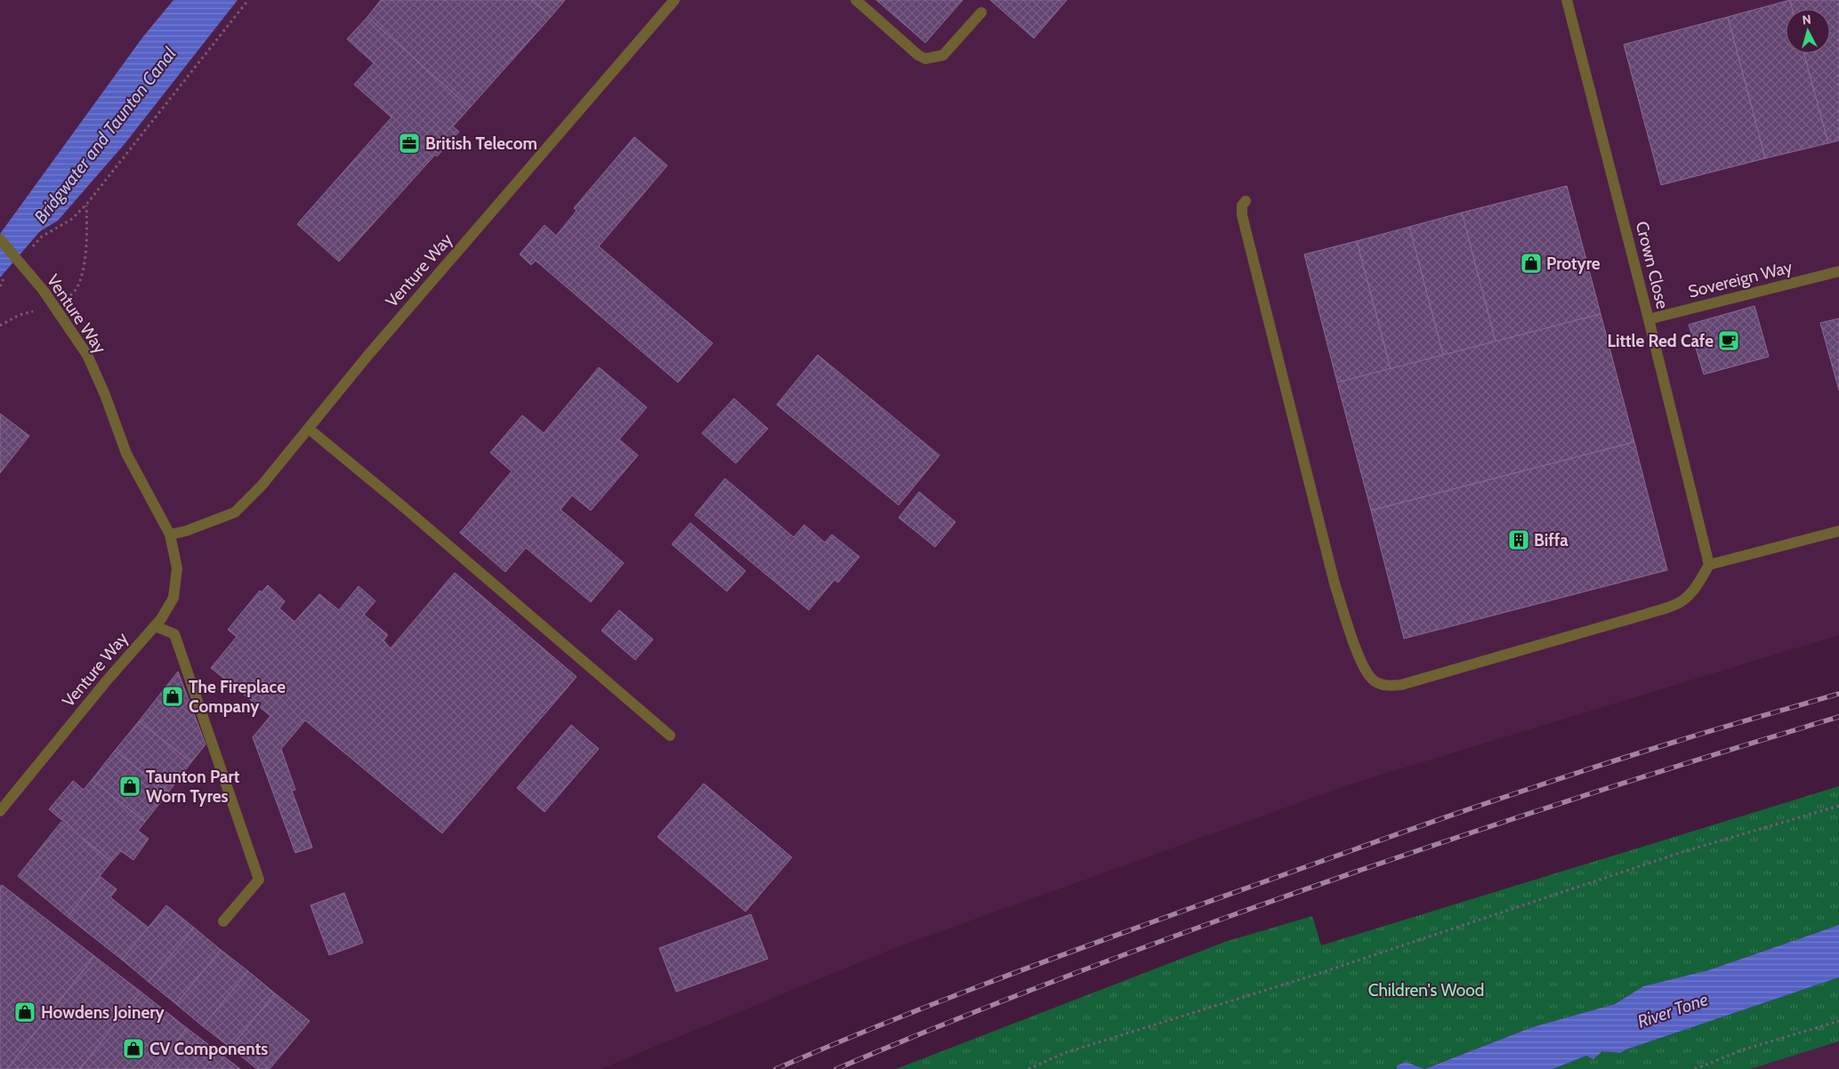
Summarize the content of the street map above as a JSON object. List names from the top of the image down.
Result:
{
  "streets": {
    "street": ["Crown Close", "Venture Way", "Sovereign Way"]
  },
  "crossings": [
    ["Crown Close", "Sovereign Way"]
  ],
  "water": ["Bridgwater and Taunton Canal", "River Tone"],
  "parks": ["Children's Wood"],
  "places": {
    "office": ["British Telecom"],
    "shop": [
      "Protyre",
      "The Fireplace Company",
      "Taunton Part Worn Tyres",
      "Howdens Joinery",
      "CV Components"
    ],
    "cafe": ["Little Red Cafe"],
    "building": ["Biffa"]
  },
  "north": "top"
}
